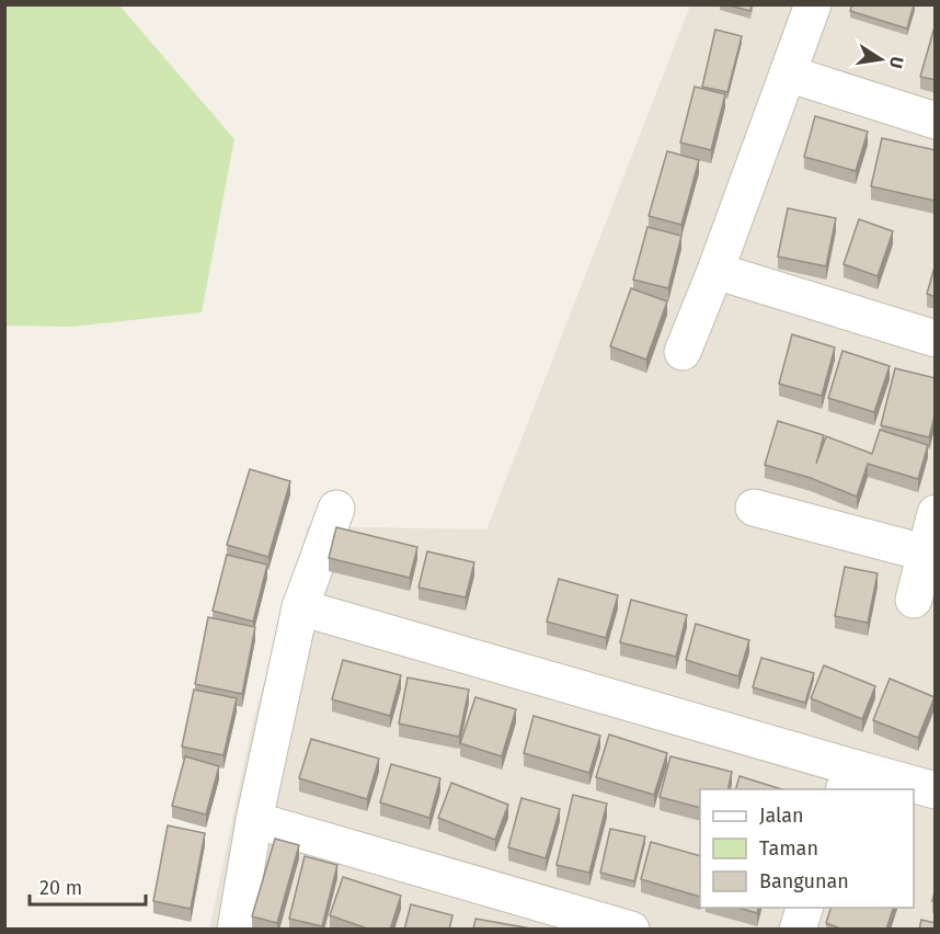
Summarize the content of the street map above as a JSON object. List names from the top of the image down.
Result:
{
  "legend": ["Jalan", "Taman", "Bangunan"],
  "scale_bar": "20 m",
  "north": "right"
}
